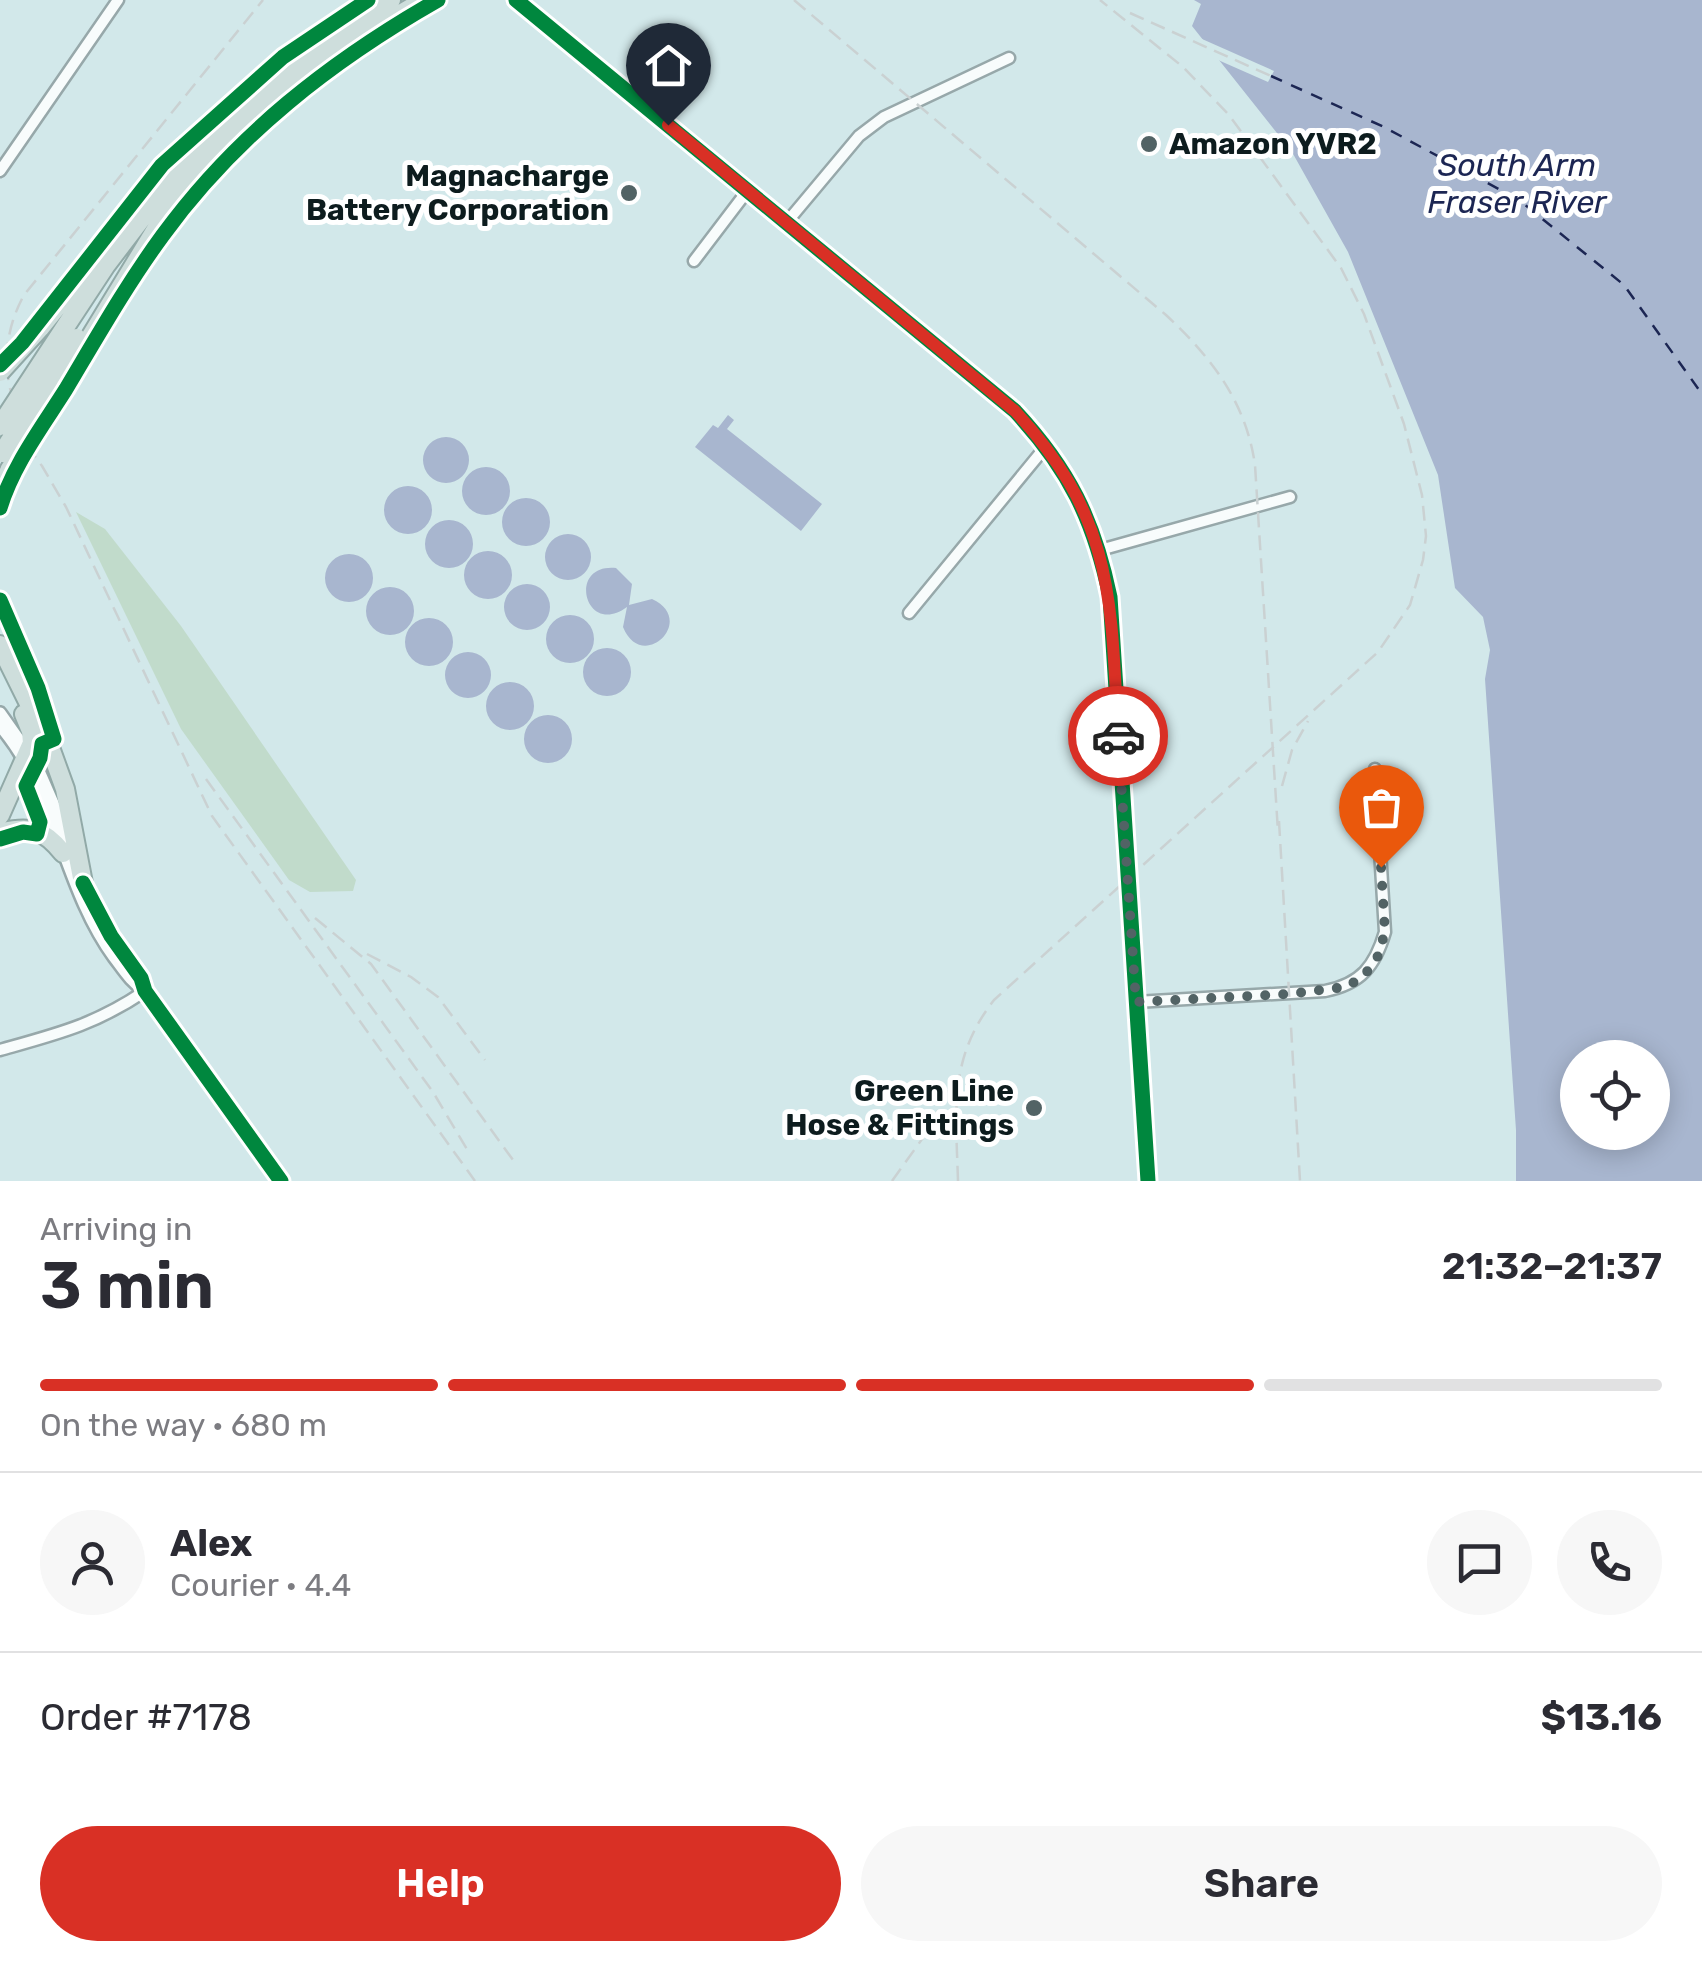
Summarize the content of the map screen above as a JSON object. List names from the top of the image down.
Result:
{
  "water": ["South Arm Fraser River"],
  "places": ["Amazon YVR2", "Magnacharge Battery Corporation", "Green Line Hose & Fittings"],
  "page": {
    "heading": ["3 min", "Arriving in", "21:32–21:37"],
    "panel": [
      "Alex",
      "Courier · 4.4",
      "Order #7178",
      "$13.16"
    ],
    "bar": "On the way · 680 m",
    "buttons": ["Help", "Share"]
  }
}
